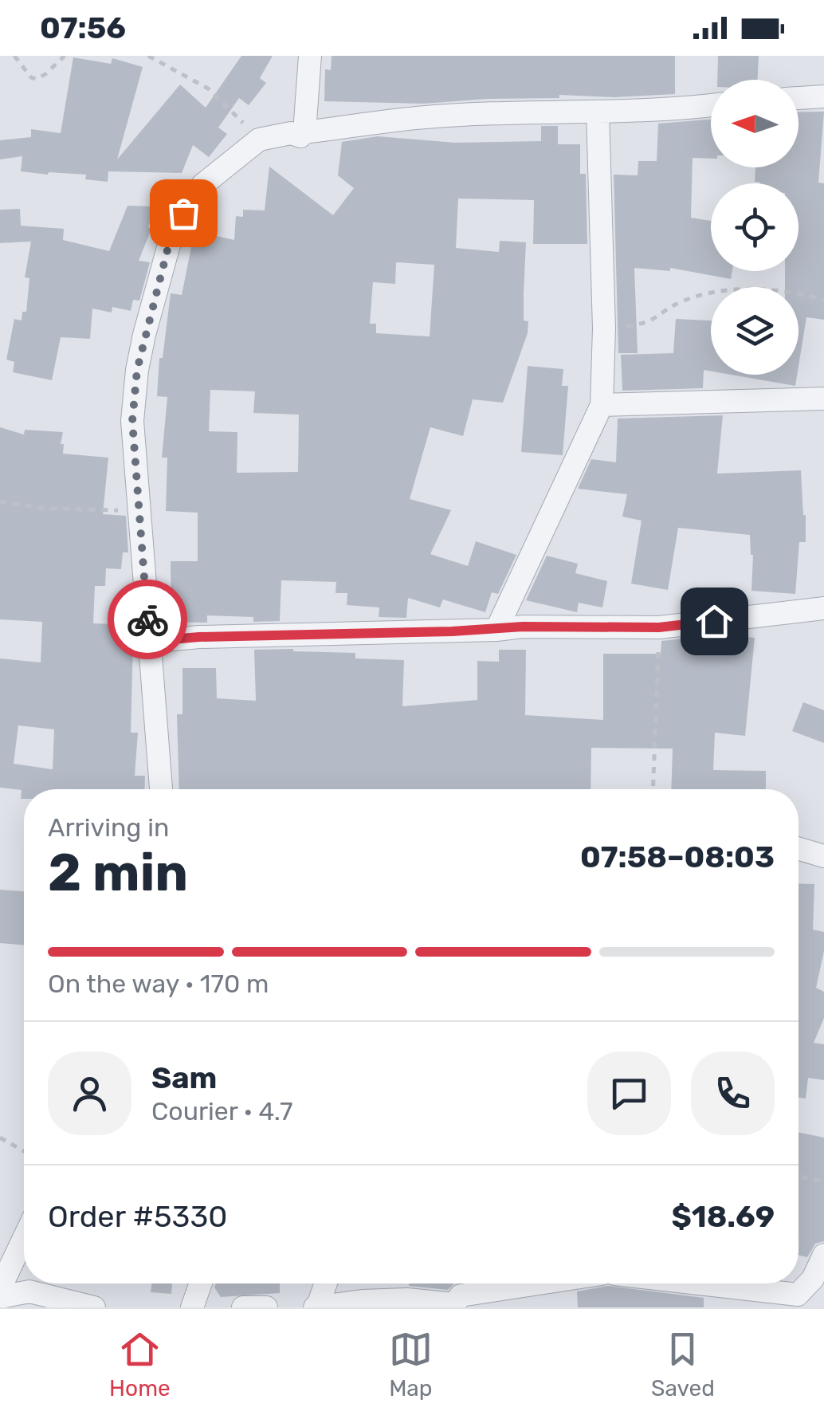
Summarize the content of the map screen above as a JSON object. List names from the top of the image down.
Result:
{
  "north": "left",
  "page": {
    "status": "07:56",
    "heading": ["2 min", "Arriving in", "07:58–08:03"],
    "panel": [
      "Sam",
      "Courier · 4.7",
      "Order #5330",
      "$18.69"
    ],
    "bar": "On the way · 170 m",
    "tabs": ["Home", "Map", "Saved"]
  }
}
